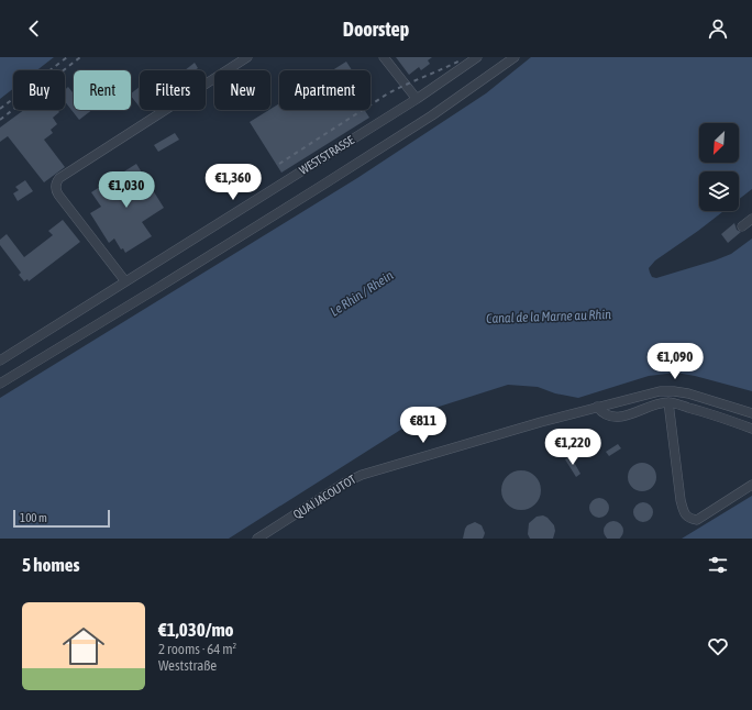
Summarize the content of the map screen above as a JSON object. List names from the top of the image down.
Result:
{
  "streets": {
    "street": ["WESTSTRASSE", "QUAI JACOUTOT"]
  },
  "water": ["Le Rhin / Rhein", "Canal de la Marne au Rhin"],
  "scale_bar": "100 m",
  "north": "bottom left",
  "page": {
    "header": "Doorstep",
    "chip": [
      "Buy",
      "Rent",
      "Filters",
      "New",
      "Apartment"
    ],
    "price": [
      "€1,360",
      "€1,030",
      "€1,090",
      "€811",
      "€1,220"
    ],
    "scale": "100 m",
    "heading": "5 homes",
    "list": [
      {
        "name": "€1,030/mo",
        "note": "2 rooms · 64 m² · Weststraße"
      }
    ]
  }
}
